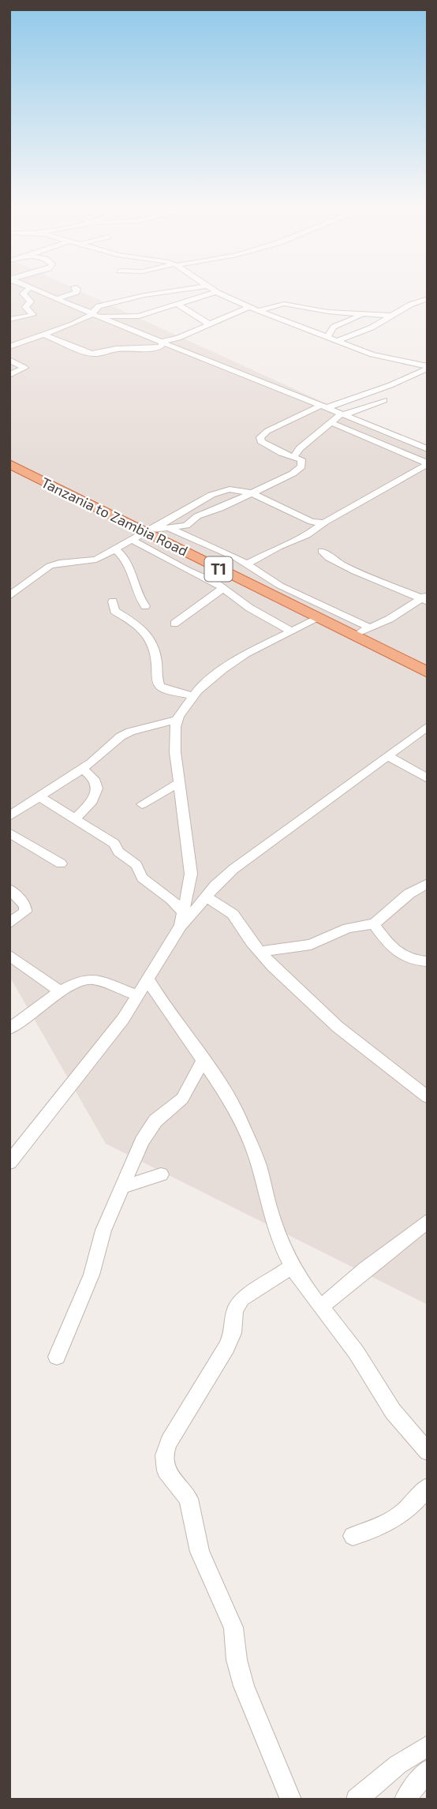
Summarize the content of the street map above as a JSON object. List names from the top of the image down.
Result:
{
  "streets": {
    "highway": ["Tanzania to Zambia Road", "T1"]
  }
}
